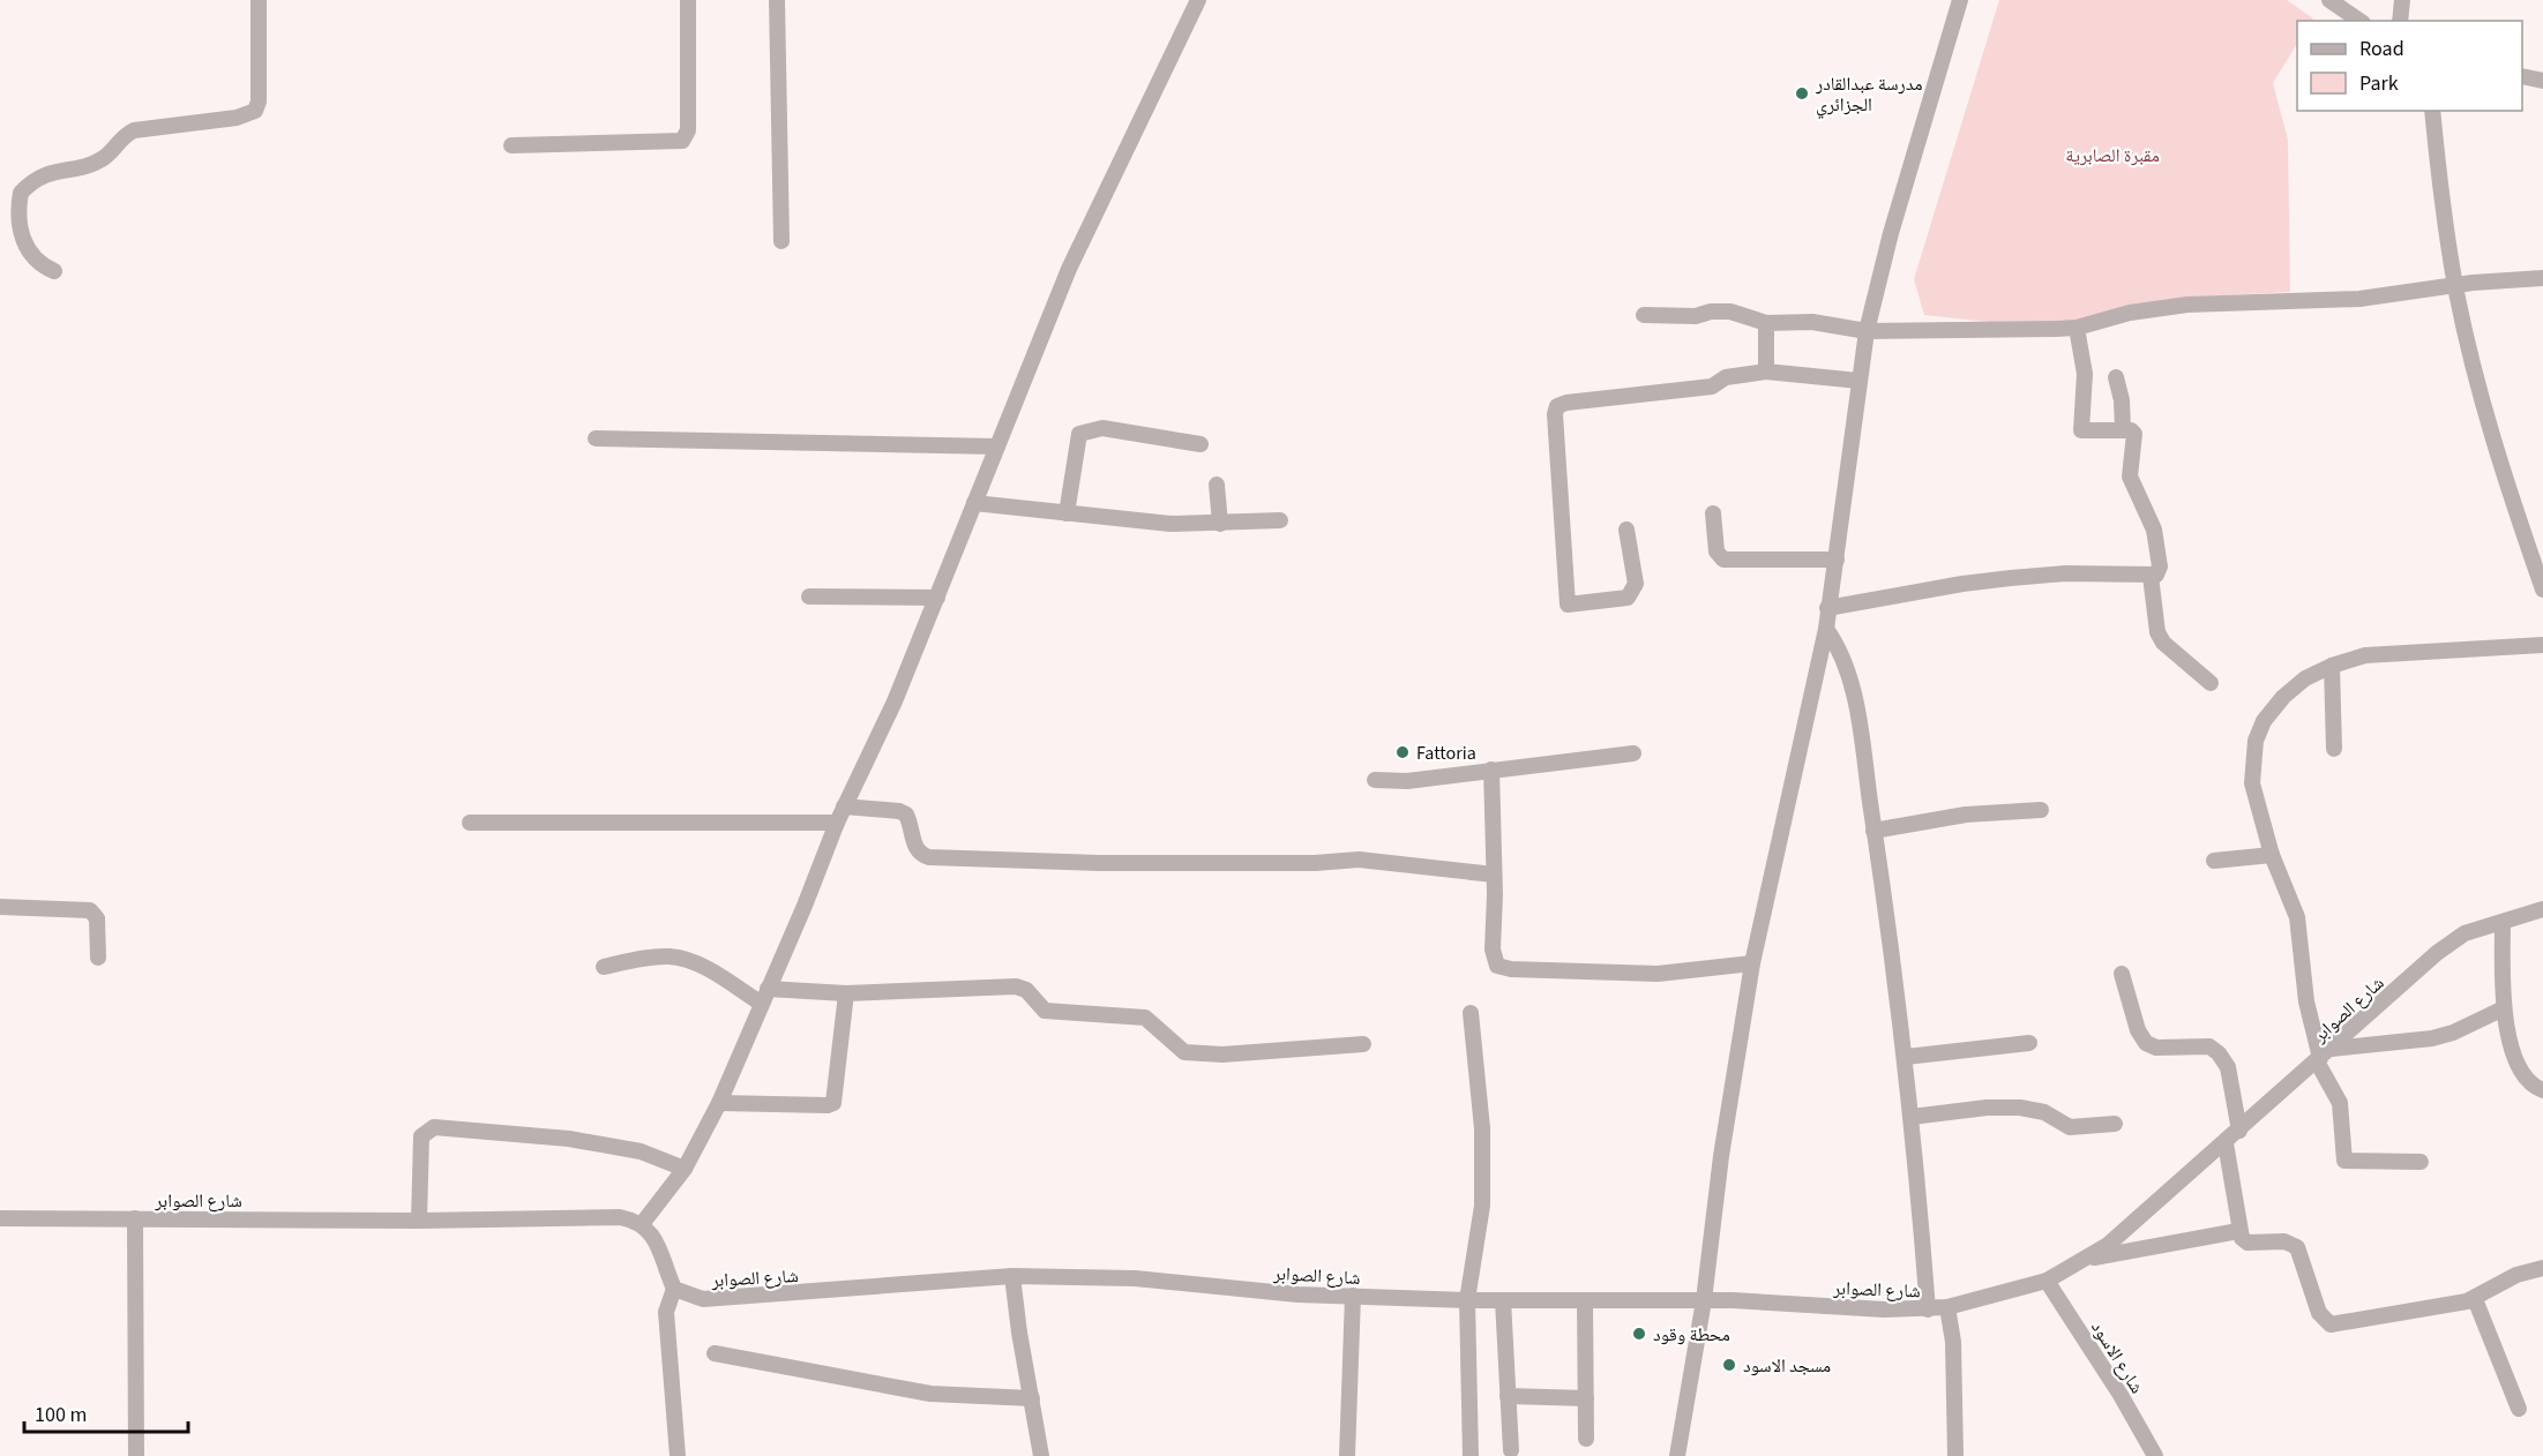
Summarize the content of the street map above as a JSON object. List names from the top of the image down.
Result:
{
  "streets": {
    "street": ["شارع الصوابر", "شارع الاسود"]
  },
  "crossings": [
    ["شارع الصوابر", "شارع الاسود"]
  ],
  "parks": ["مقبرة الصابرية"],
  "places": [
    "مدرسة عبدالقادر الجزائري",
    "Fattoria",
    "محطة وقود",
    "مسجد الاسود"
  ],
  "legend": ["Road", "Park"],
  "scale_bar": "100 m"
}
